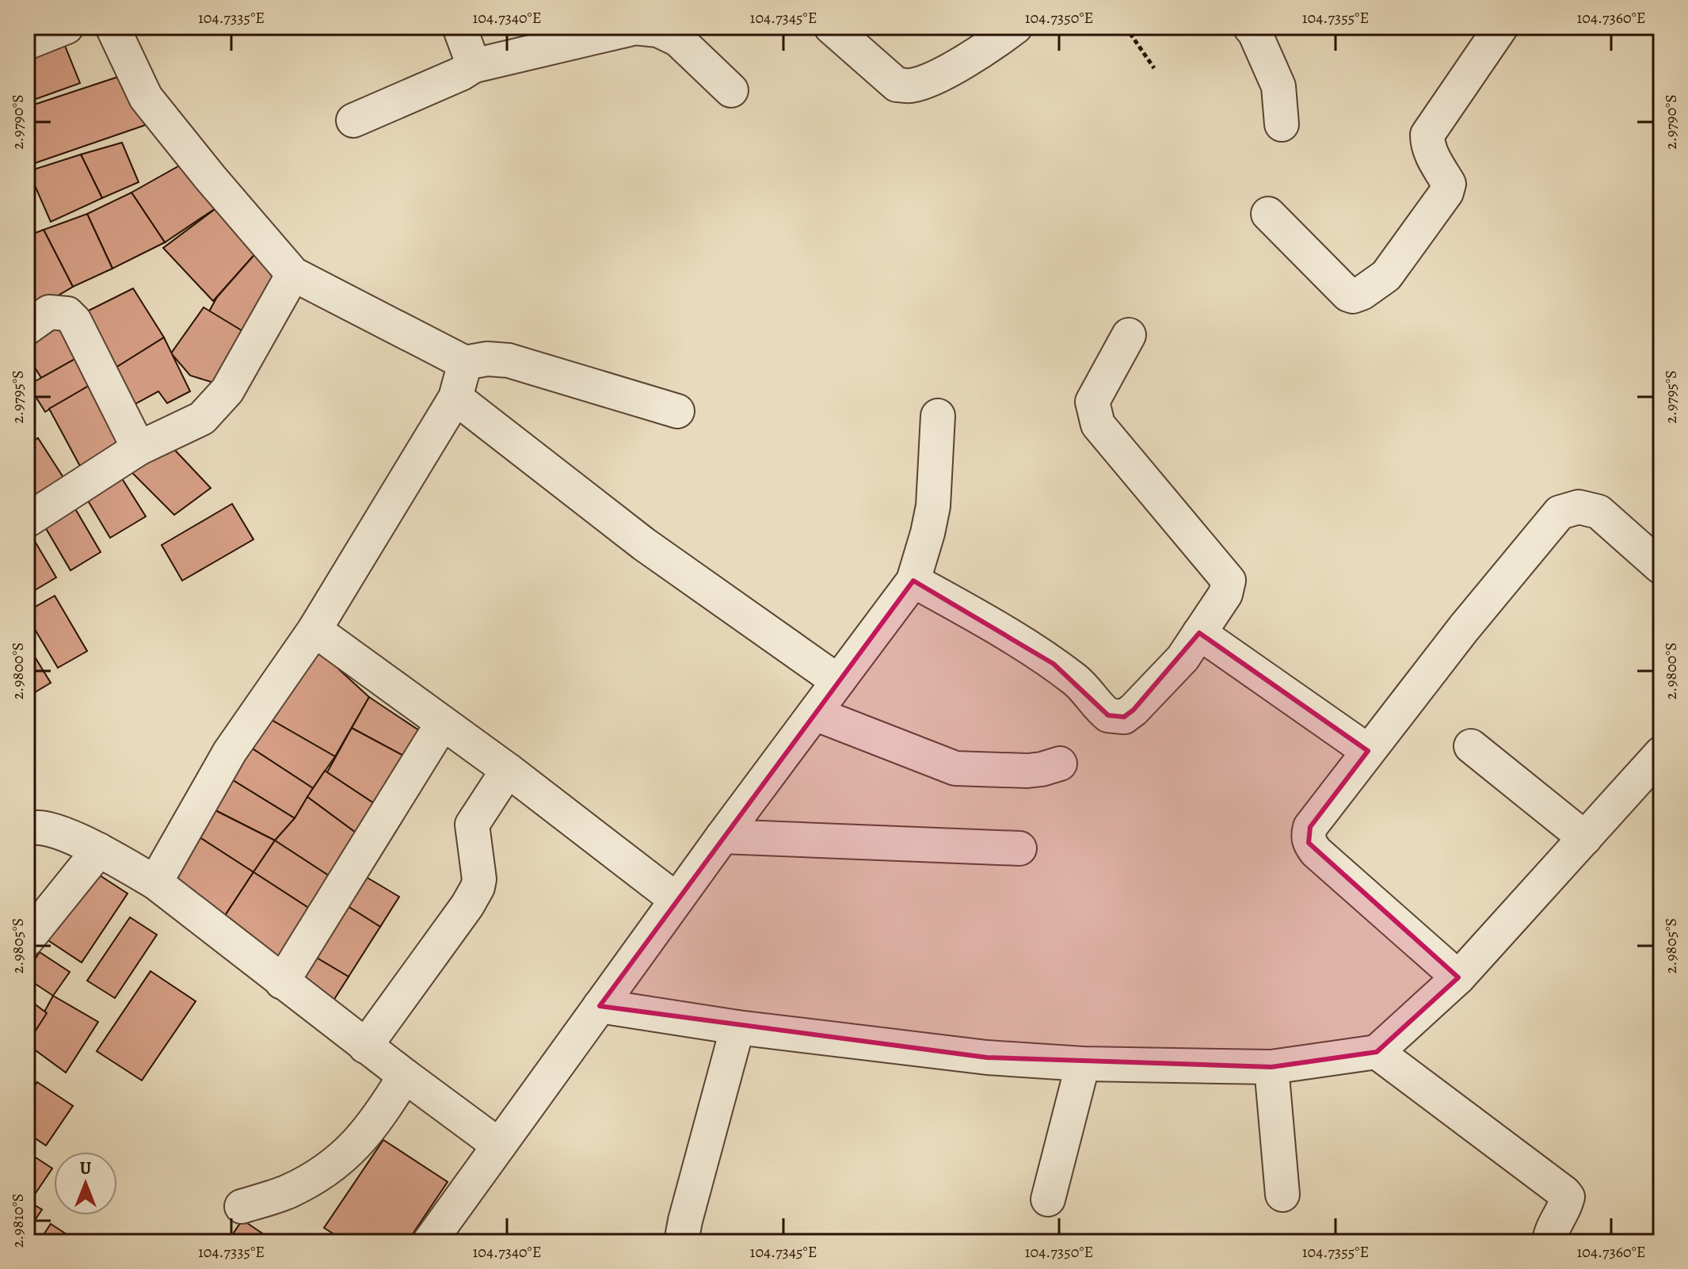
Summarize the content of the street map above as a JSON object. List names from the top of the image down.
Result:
{
  "north": "top",
  "coordinates": [
    "104.7335°E",
    "104.7340°E",
    "104.7345°E",
    "104.7350°E",
    "104.7355°E",
    "104.7360°E",
    "2.9790°S",
    "2.9795°S",
    "2.9800°S",
    "2.9805°S",
    "2.9810°S"
  ]
}
